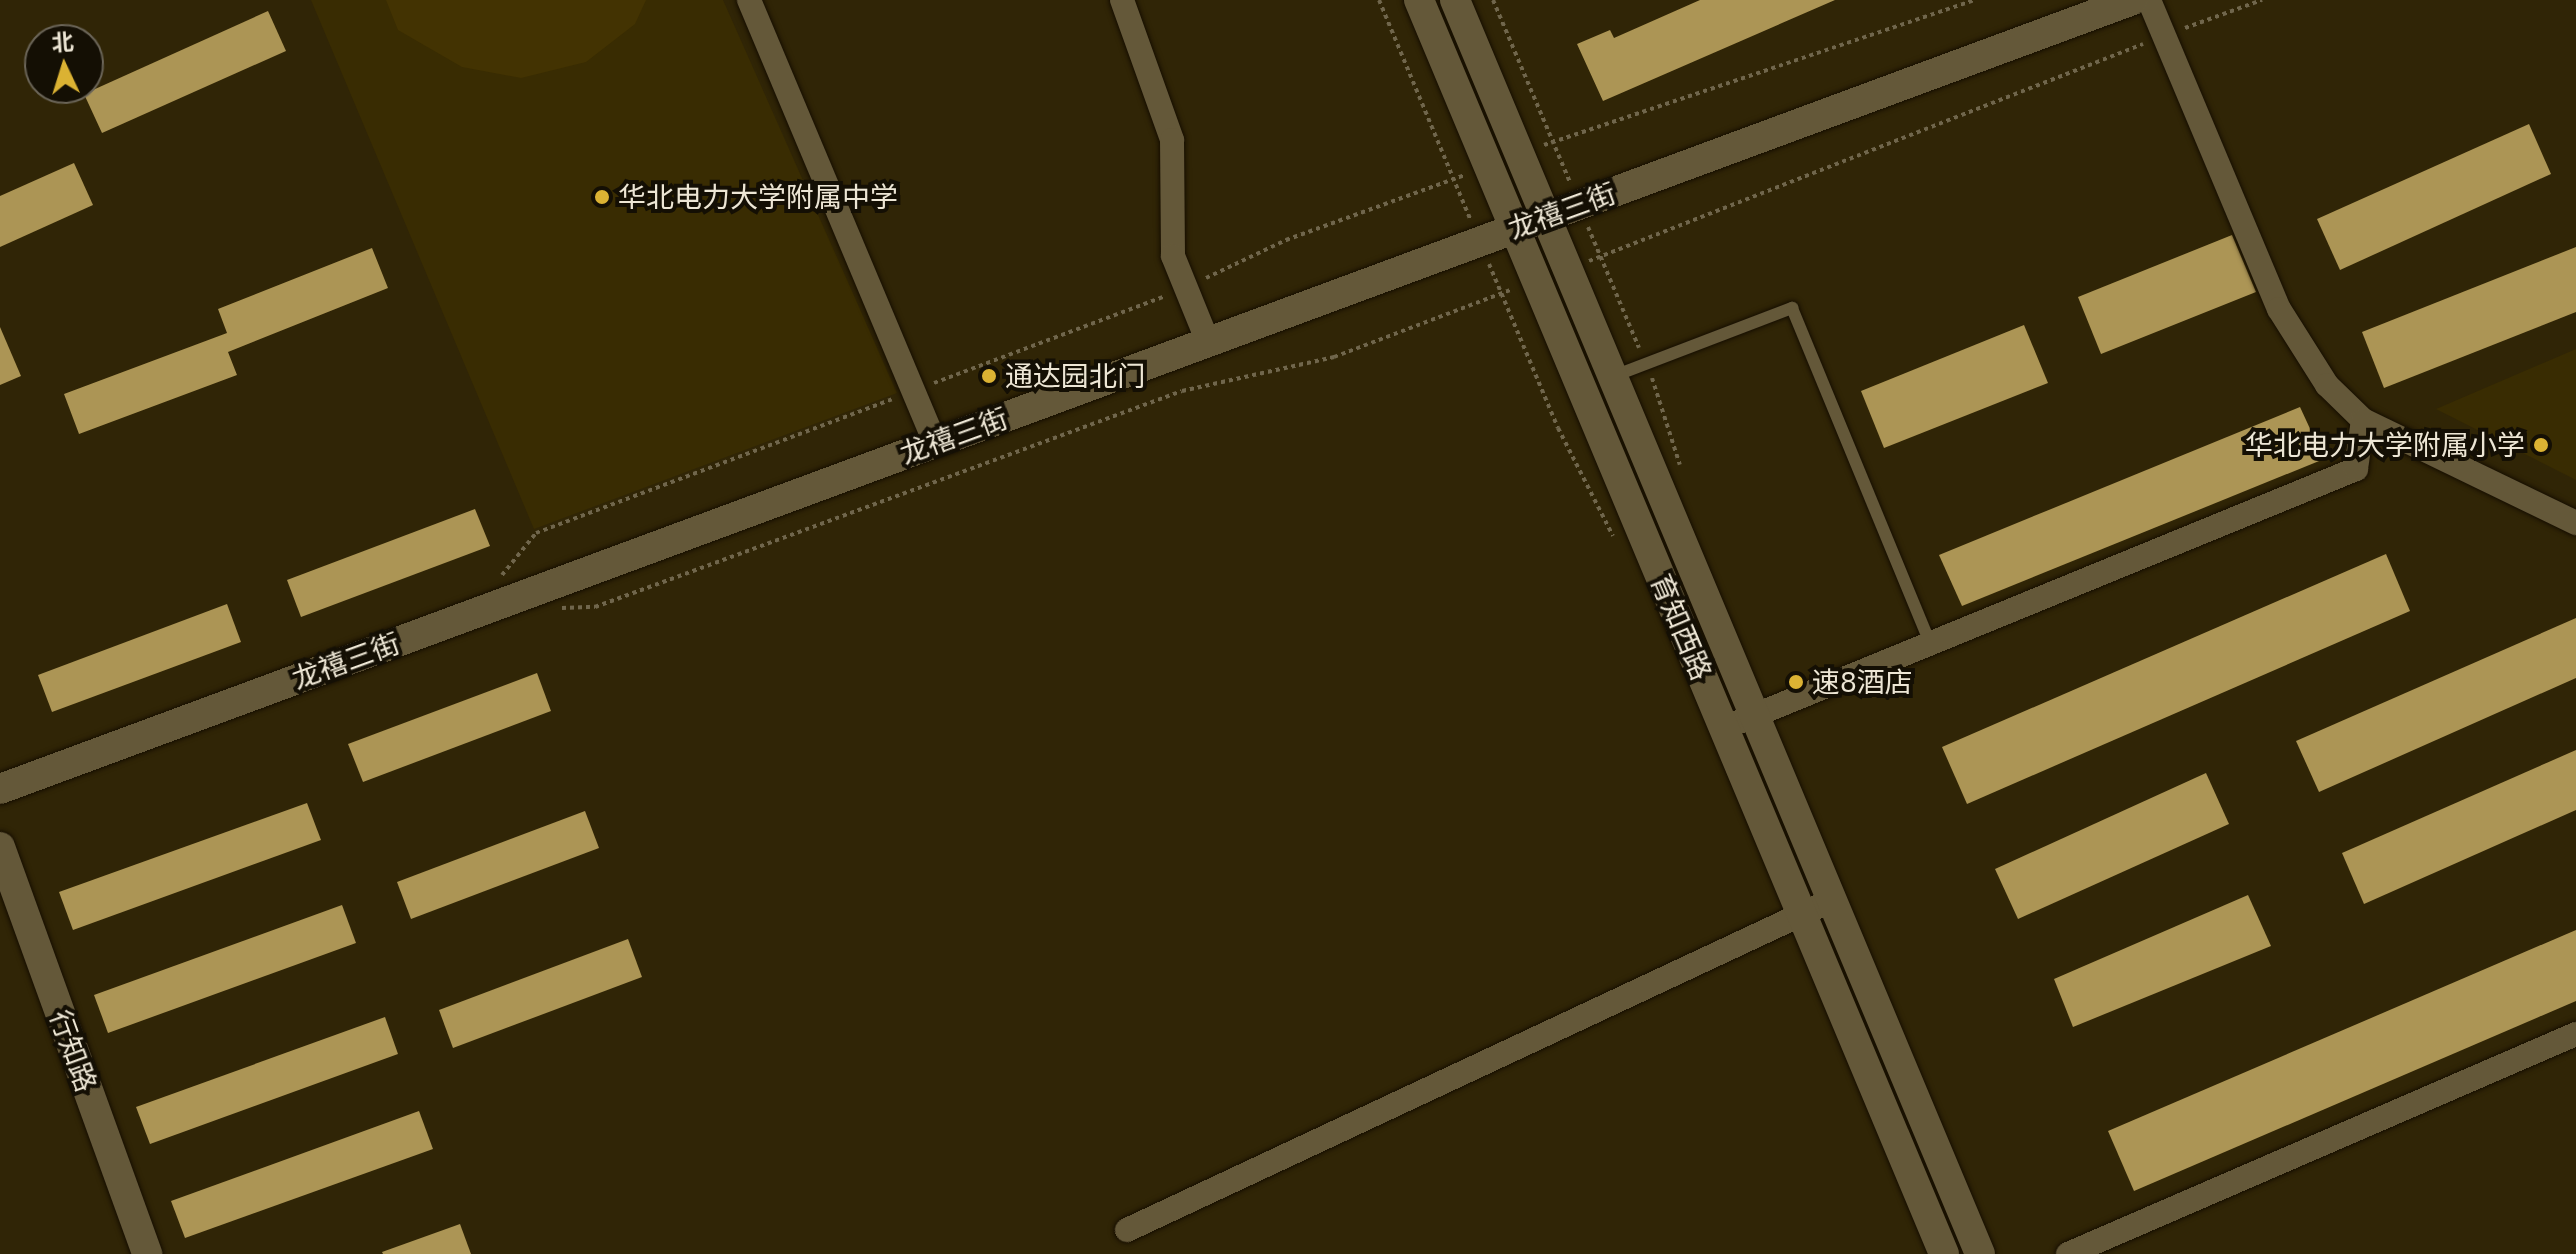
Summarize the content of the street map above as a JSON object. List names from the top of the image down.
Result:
{
  "streets": {
    "street": ["龙禧三街", "育知西路", "行知路"]
  },
  "crossings": [
    ["龙禧三街", "育知西路"]
  ],
  "places": [
    "华北电力大学附属中学",
    "通达园北门",
    "华北电力大学附属小学",
    "速8酒店"
  ],
  "north": "top"
}
